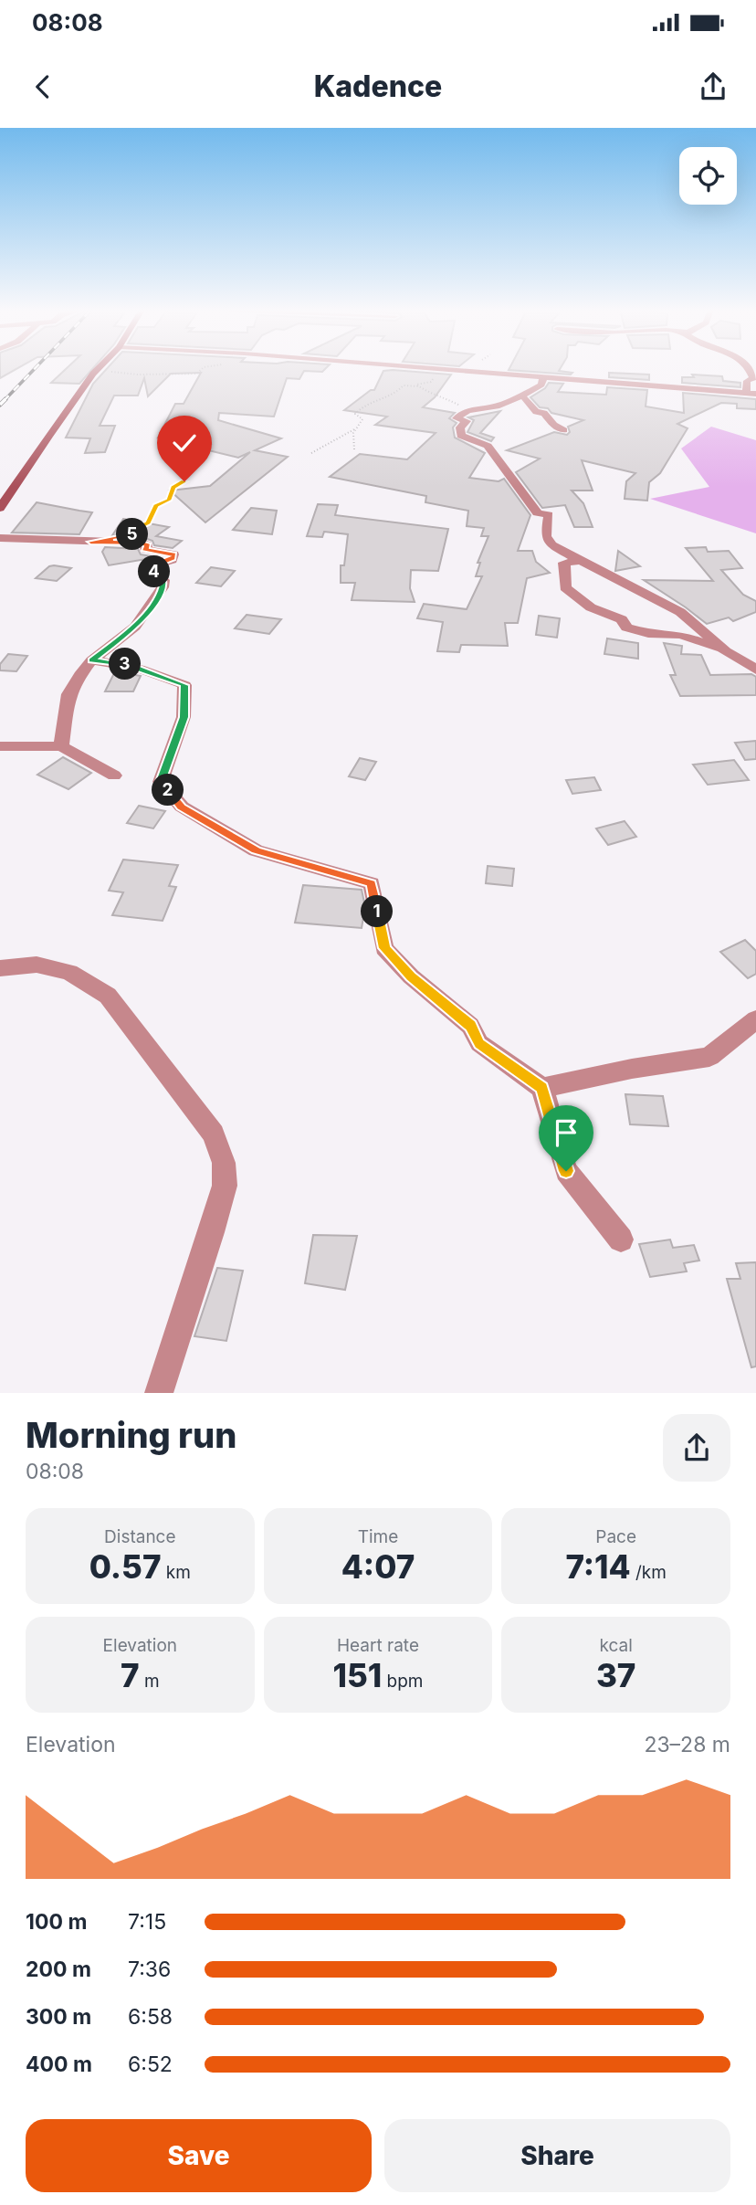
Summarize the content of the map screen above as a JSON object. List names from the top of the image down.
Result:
{
  "page": {
    "status": "08:08",
    "header": "Kadence",
    "pins": [
      "5",
      "4",
      "3",
      "2",
      "1"
    ],
    "heading": ["Morning run", "08:08"],
    "stats": [
      ["Distance", "0.57 km"],
      ["Time", "4:07"],
      ["Pace", "7:14 /km"],
      ["Elevation", "7 m"],
      ["Heart rate", "151 bpm"],
      ["kcal", "37"]
    ],
    "chart": ["Elevation", "23–28 m"],
    "list": [
      {
        "name": "100 m",
        "note": "7:15"
      },
      {
        "name": "200 m",
        "note": "7:36"
      },
      {
        "name": "300 m",
        "note": "6:58"
      },
      {
        "name": "400 m",
        "note": "6:52"
      }
    ],
    "buttons": ["Save", "Share"]
  }
}
